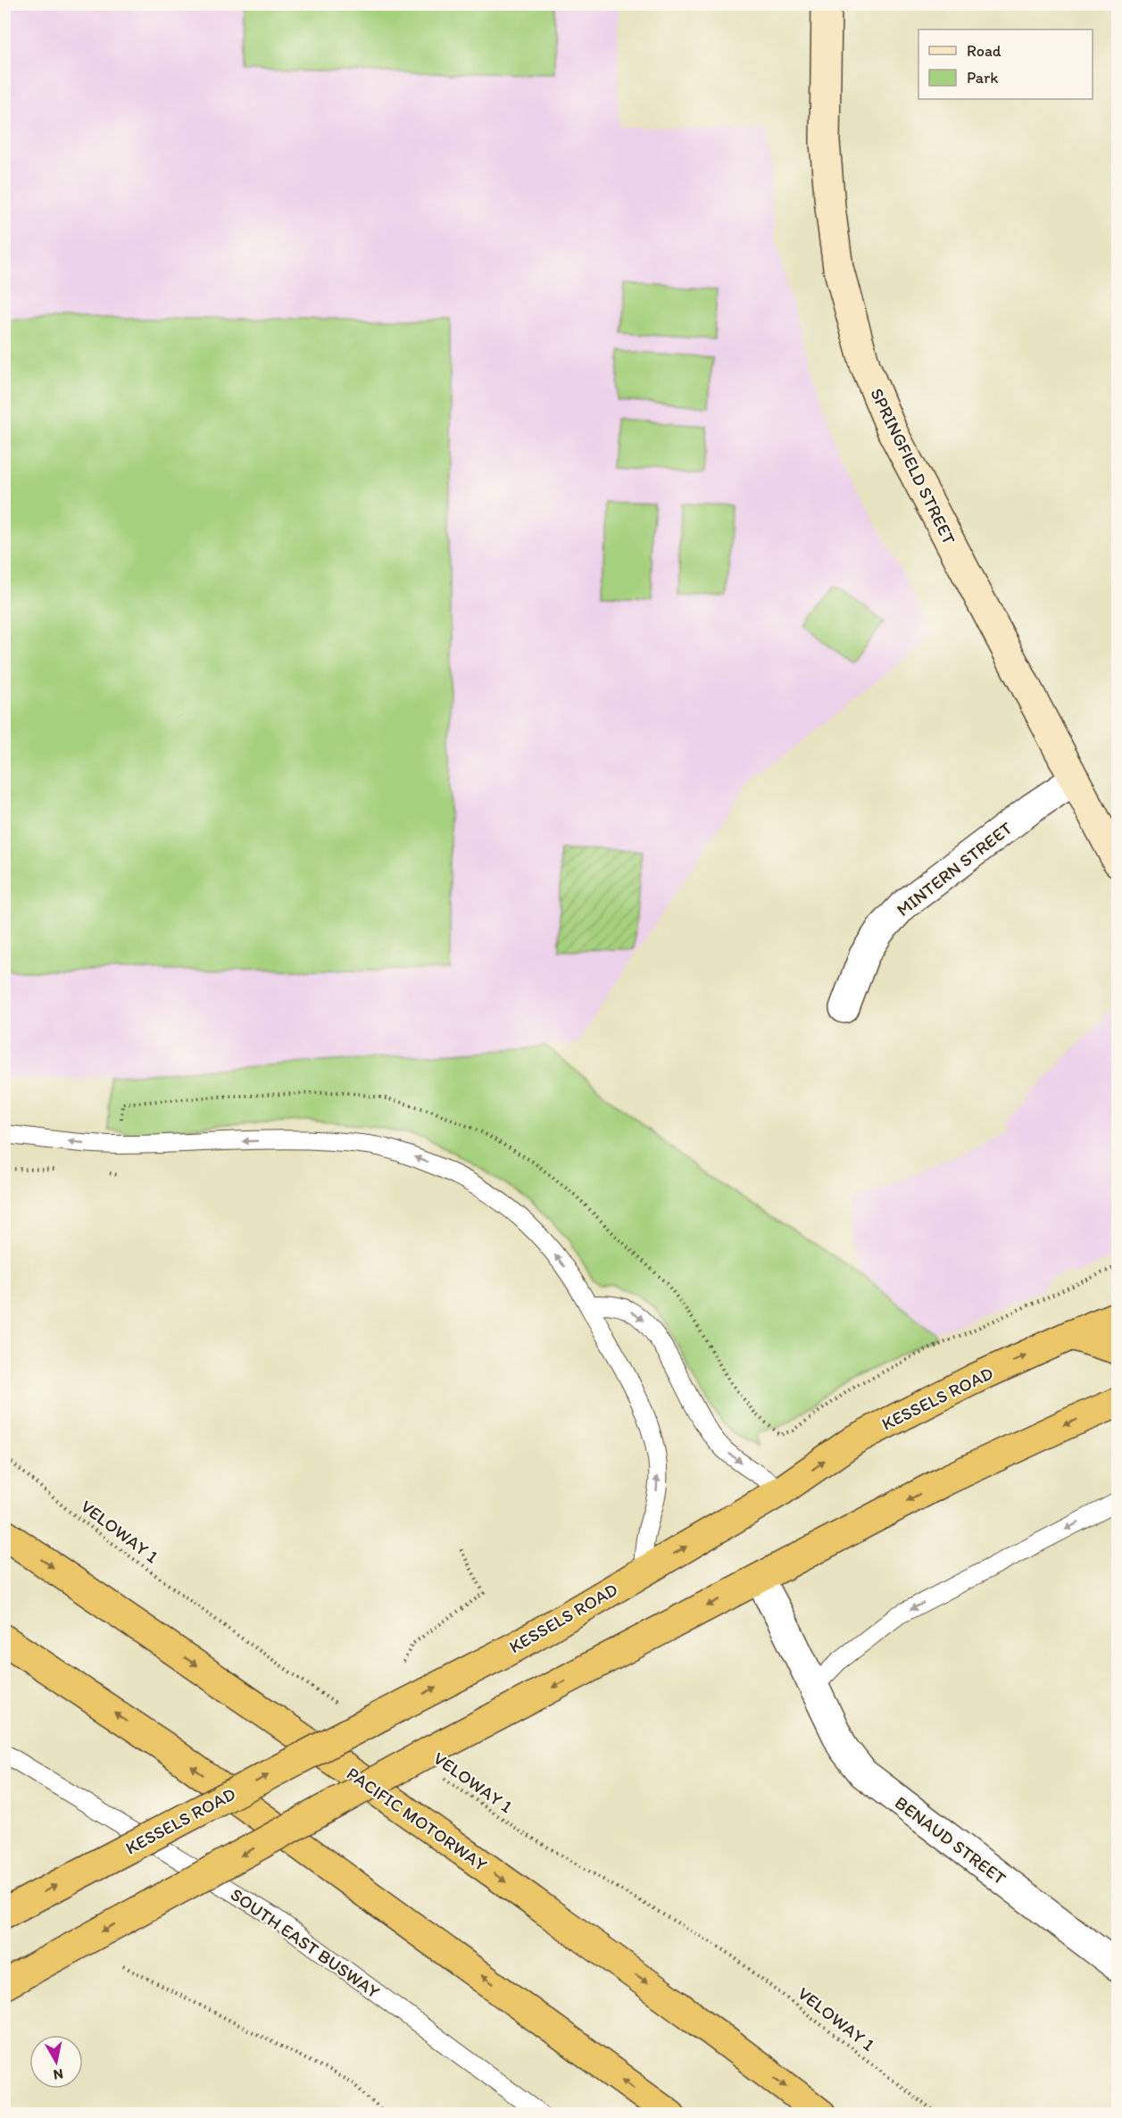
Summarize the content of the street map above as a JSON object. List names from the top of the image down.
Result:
{
  "streets": {
    "highway": ["KESSELS ROAD", "PACIFIC MOTORWAY"],
    "street": ["SPRINGFIELD STREET", "MINTERN STREET", "BENAUD STREET"],
    "lane": ["SOUTH EAST BUSWAY"],
    "path": ["VELOWAY 1"]
  },
  "crossings": [
    ["SPRINGFIELD STREET", "MINTERN STREET"]
  ],
  "legend": ["Road", "Park"],
  "north": "bottom"
}
